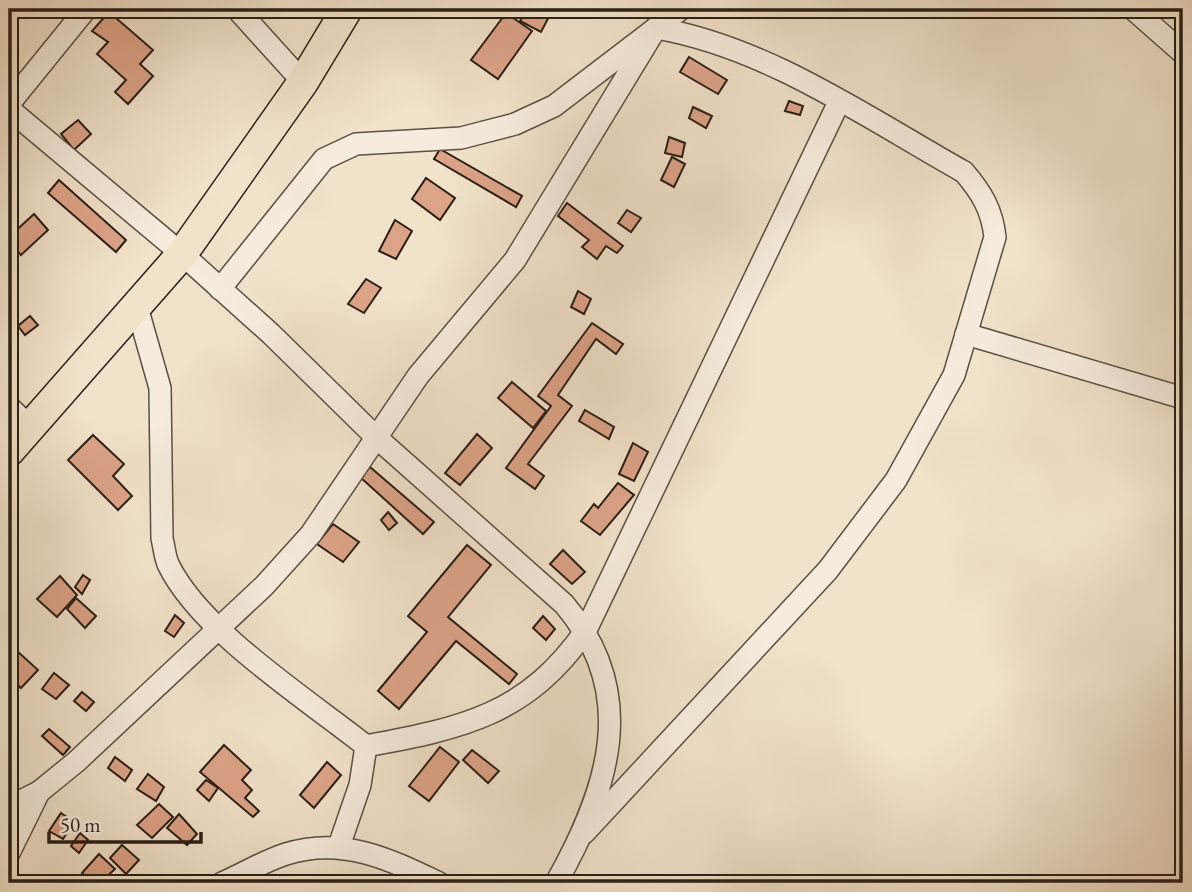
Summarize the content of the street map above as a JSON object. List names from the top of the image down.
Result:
{
  "scale_bar": "50 m"
}
